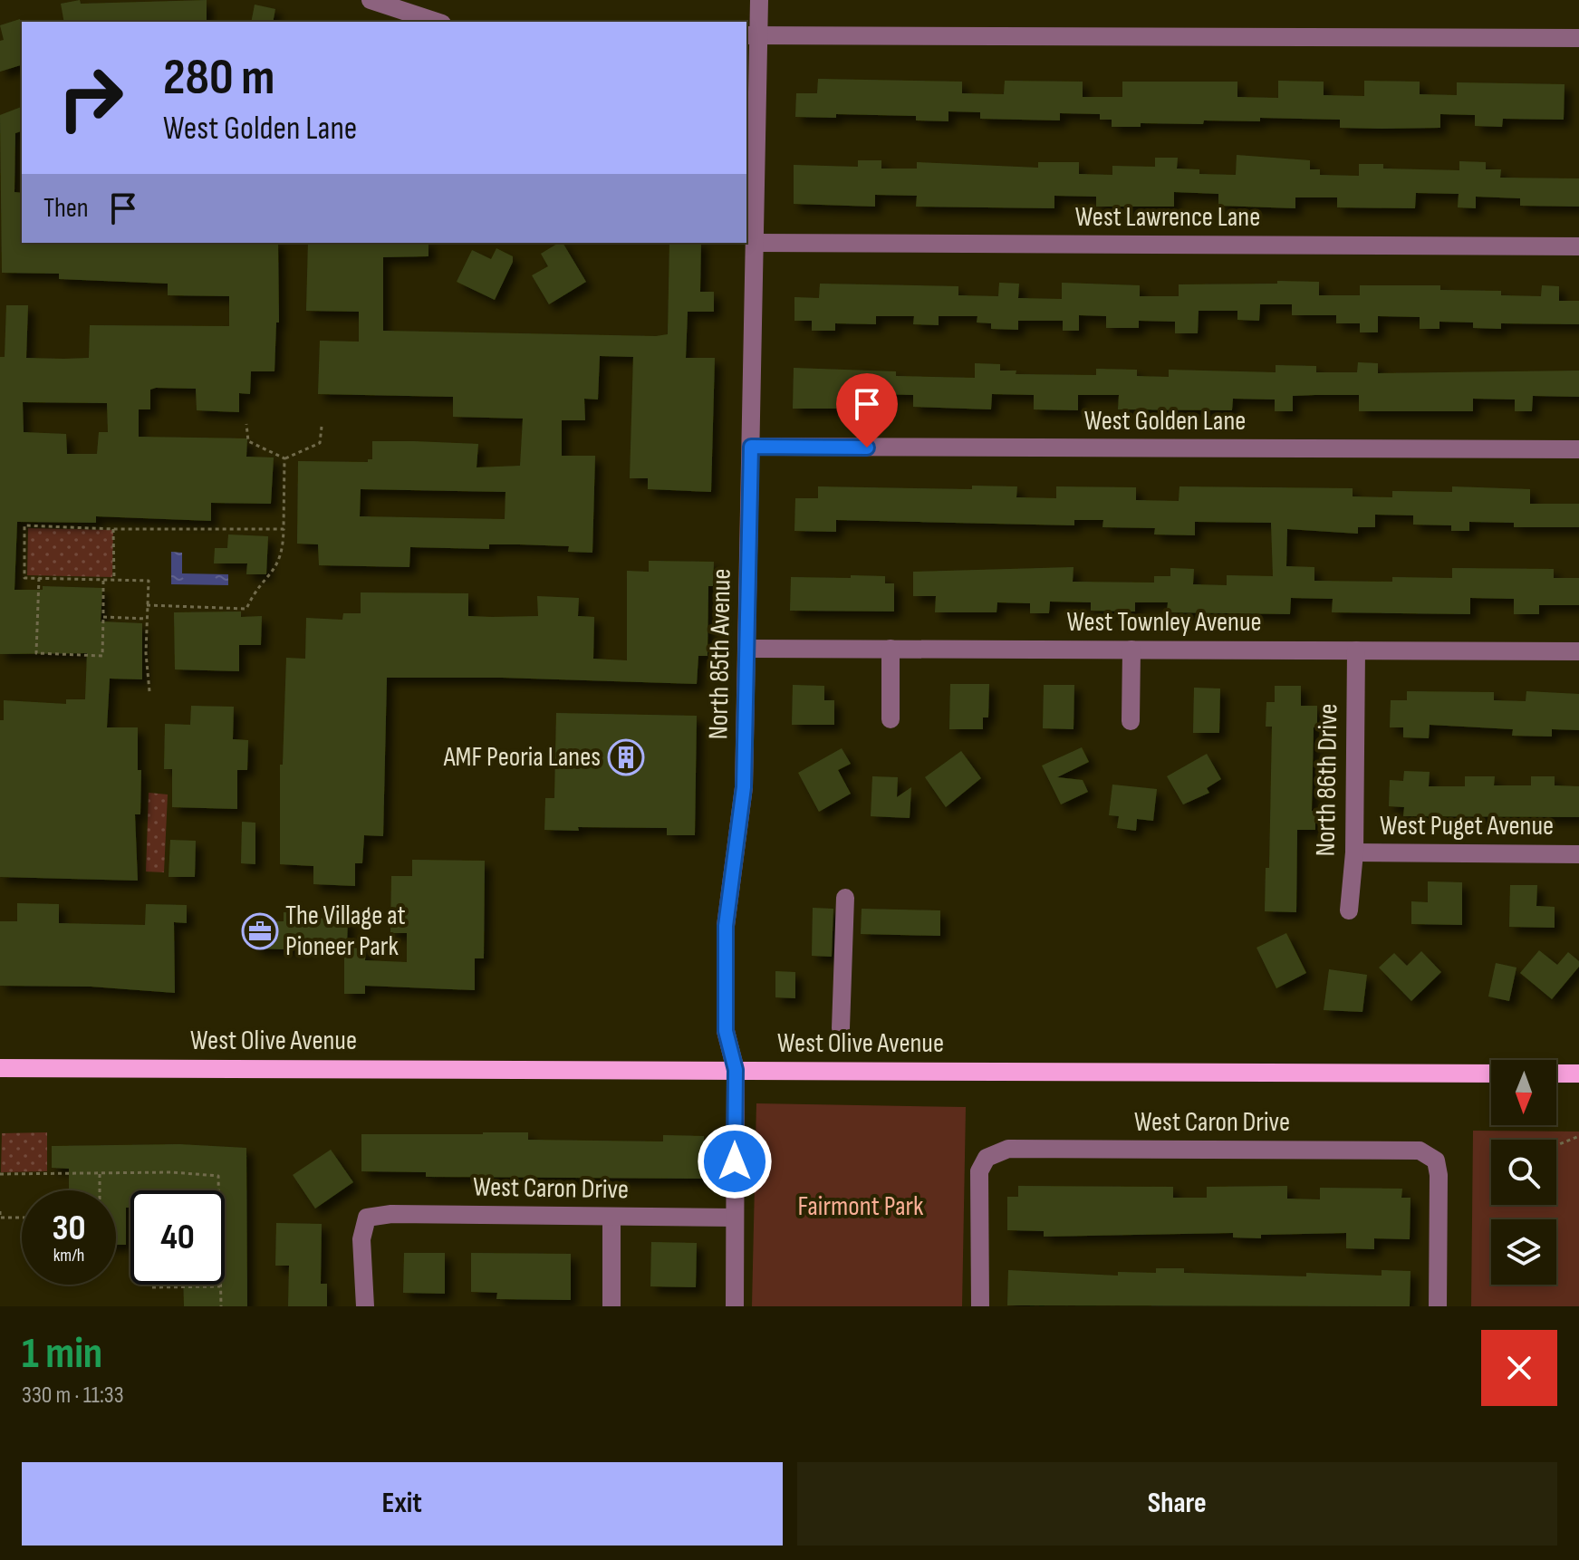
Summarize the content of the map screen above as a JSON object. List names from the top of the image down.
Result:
{
  "streets": {
    "main road": ["West Olive Avenue"],
    "street": [
      "West Lawrence Lane",
      "West Golden Lane",
      "West Townley Avenue",
      "North 85th Avenue",
      "North 86th Drive",
      "West Puget Avenue",
      "West Caron Drive"
    ]
  },
  "crossings": [
    ["West Lawrence Lane", "North 85th Avenue"],
    ["West Golden Lane", "North 85th Avenue"],
    ["West Townley Avenue", "North 85th Avenue"],
    ["West Townley Avenue", "North 86th Drive"],
    ["North 85th Avenue", "West Olive Avenue"],
    ["North 85th Avenue", "West Caron Drive"],
    ["North 86th Drive", "West Puget Avenue"]
  ],
  "parks": ["Fairmont Park"],
  "places": {
    "building": ["AMF Peoria Lanes"],
    "office": ["The Village at Pioneer Park"]
  },
  "north": "bottom",
  "page": {
    "turn": ["280 m", "West Golden Lane"],
    "then": "Then",
    "speed": "30 km/h",
    "limit": "40",
    "heading": ["1 min", "330 m · 11:33"],
    "buttons": ["Exit", "Share"]
  }
}
